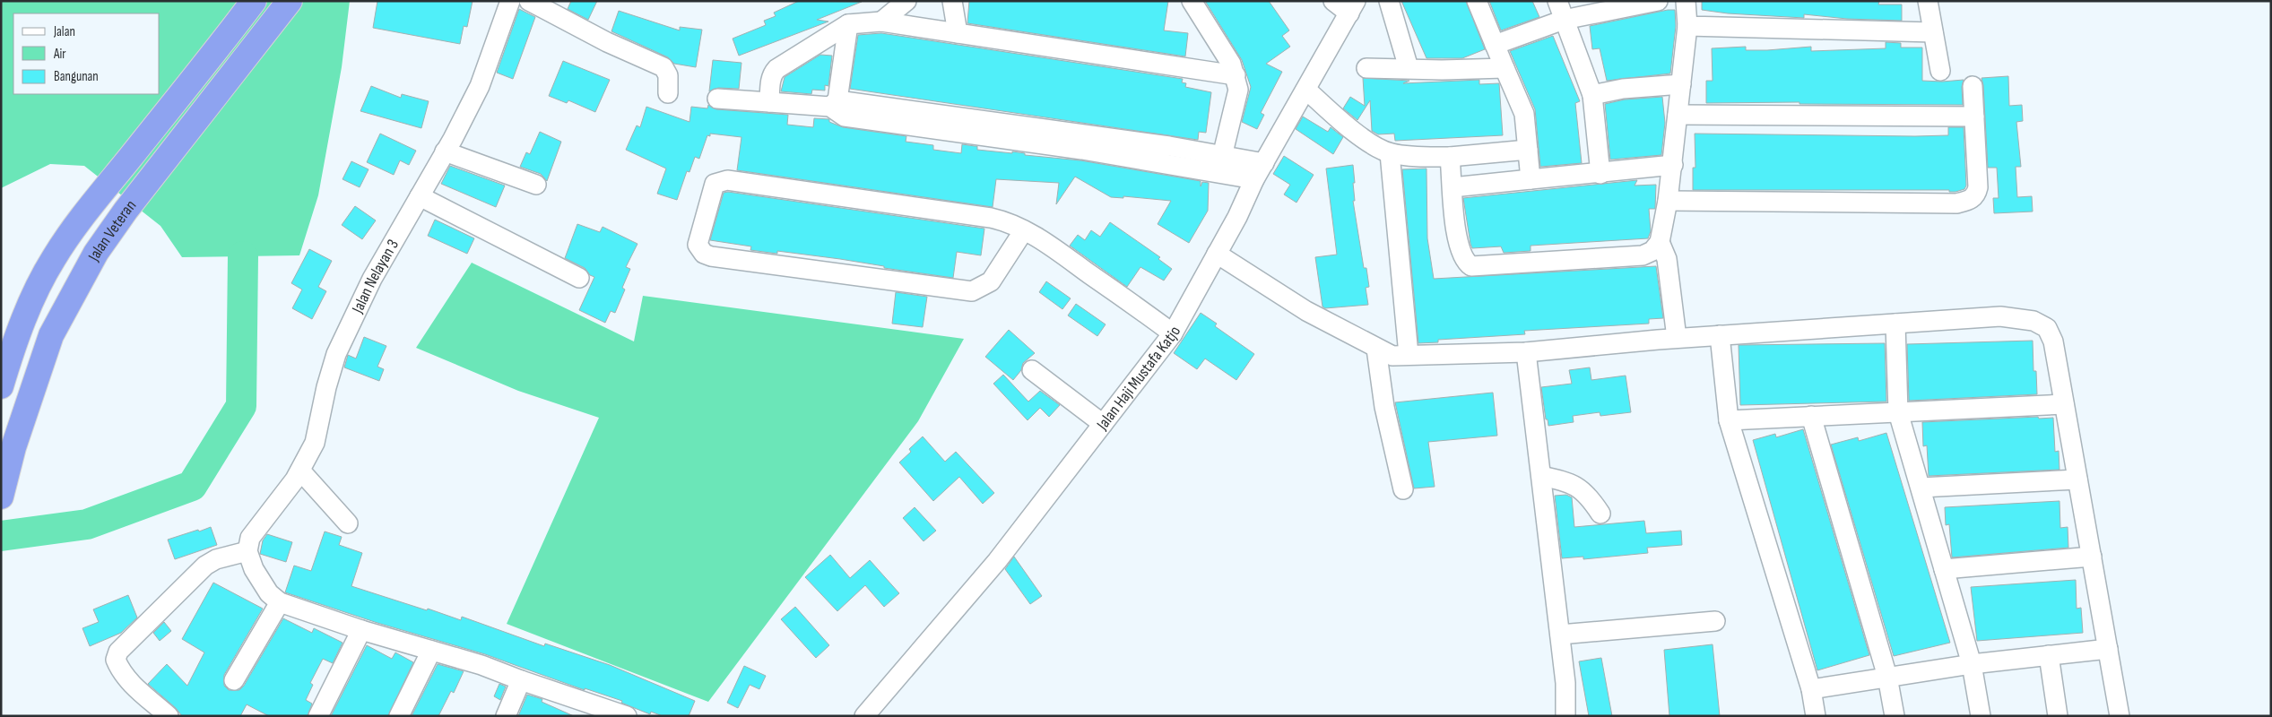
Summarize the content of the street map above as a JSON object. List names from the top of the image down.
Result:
{
  "streets": {
    "highway": ["Jalan Veteran"],
    "street": ["Jalan Nelayan 3", "Jalan Haji Mustafa Katjo"]
  },
  "legend": ["Jalan", "Air", "Bangunan"]
}
